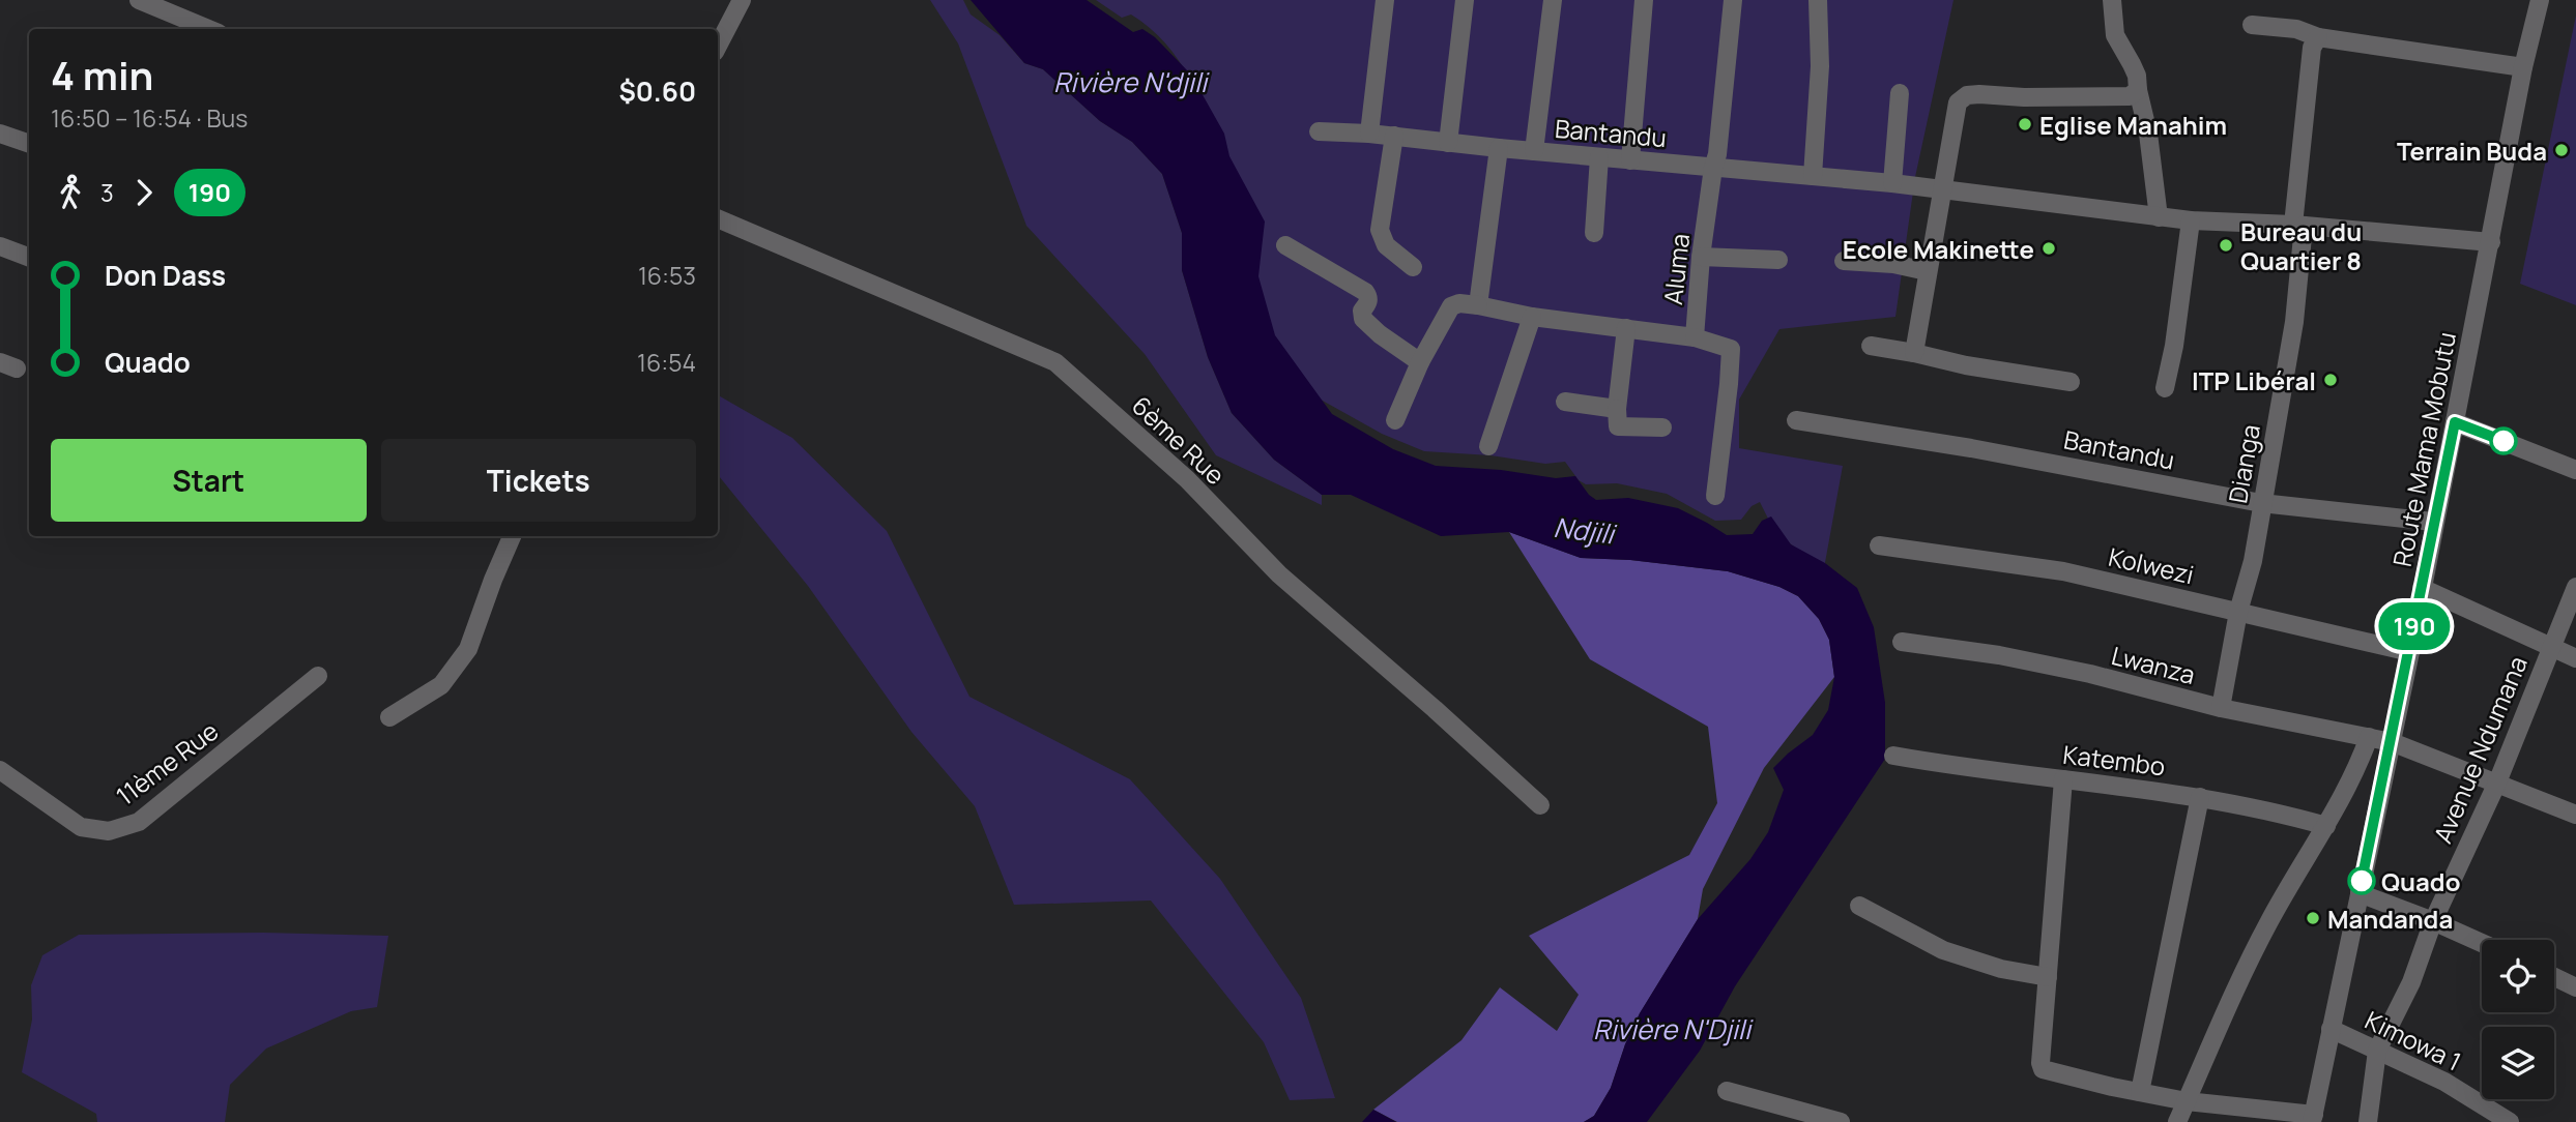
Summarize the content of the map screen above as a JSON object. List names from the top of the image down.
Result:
{
  "streets": {
    "street": [
      "Bantandu",
      "Aluma",
      "6ème Rue",
      "Route Mama Mobutu",
      "Dianga",
      "Kolwezi",
      "Lwanza",
      "Avenue Ndumana",
      "Katembo",
      "11ème Rue",
      "Kimowa 1"
    ]
  },
  "crossings": [
    ["Bantandu", "Aluma"],
    ["Bantandu", "Route Mama Mobutu"],
    ["Bantandu", "Dianga"],
    ["Route Mama Mobutu", "Kolwezi"],
    ["Route Mama Mobutu", "Lwanza"],
    ["Route Mama Mobutu", "Kimowa 1"],
    ["Dianga", "Kolwezi"],
    ["Dianga", "Lwanza"],
    ["Lwanza", "Avenue Ndumana"],
    ["Avenue Ndumana", "Kimowa 1"]
  ],
  "water": ["Rivière N'djili", "Ndjili", "Rivière N'Djili"],
  "places": [
    "Eglise Manahim",
    "Terrain Buda",
    "Bureau du Quartier 8",
    "Ecole Makinette",
    "ITP Libéral",
    "Quado",
    "Mandanda"
  ],
  "lines": ["bus line 190"],
  "page": {
    "on_map": "190",
    "heading": ["4 min", "16:50 – 16:54 · Bus", "$0.60"],
    "legs": ["3", "190"],
    "list": [
      {
        "name": "Don Dass",
        "value": "16:53"
      },
      {
        "name": "Quado",
        "value": "16:54"
      }
    ],
    "buttons": ["Start", "Tickets"]
  }
}
